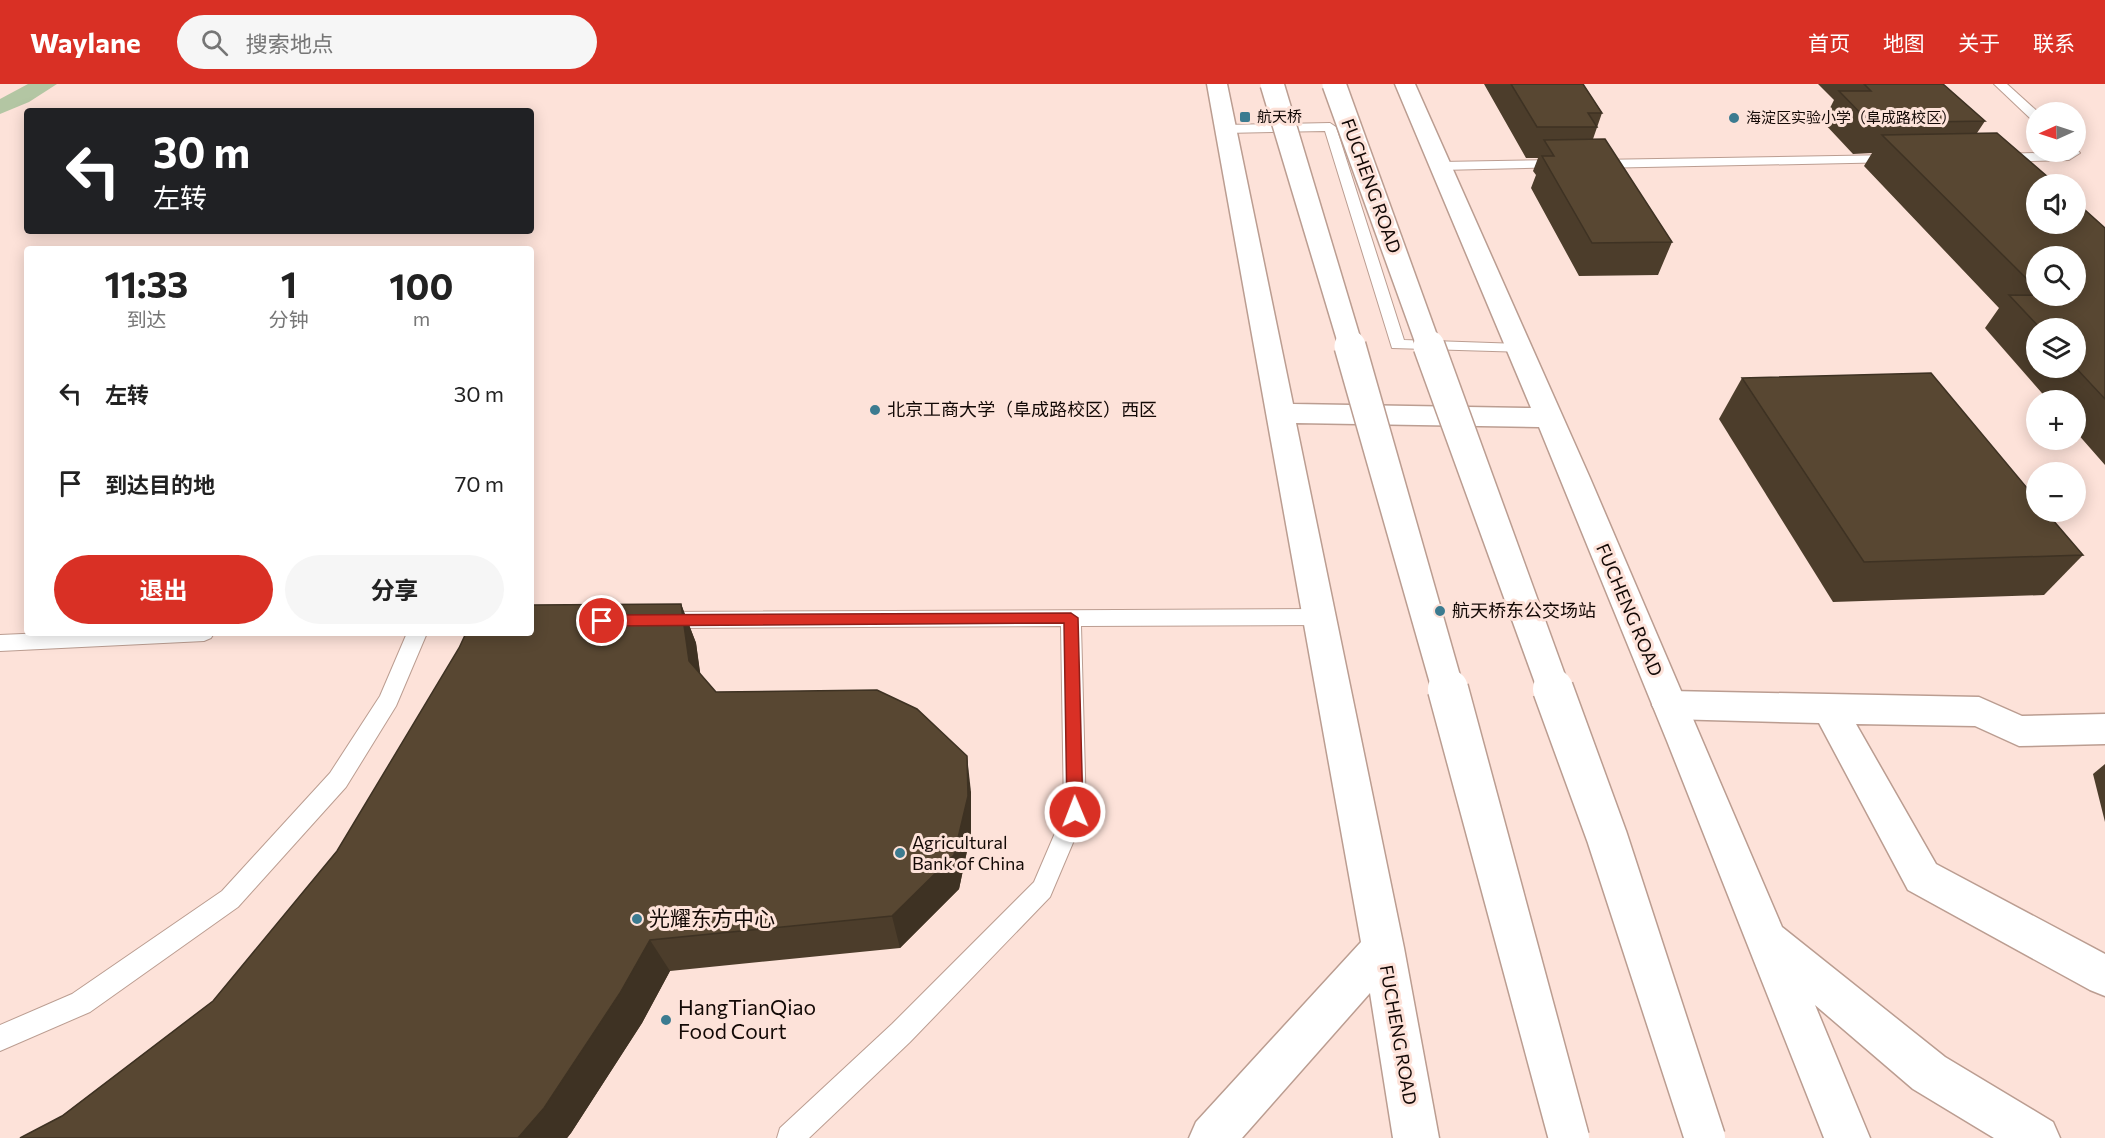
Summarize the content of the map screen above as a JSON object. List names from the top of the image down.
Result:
{
  "streets": {
    "main road": ["FUCHENG ROAD"]
  },
  "places": {
    "transit": ["航天桥"],
    "other": [
      "海淀区实验小学（阜成路校区）",
      "北京工商大学（阜成路校区）西区",
      "航天桥东公交场站",
      "Agricultural Bank of China",
      "光耀东方中心",
      "HangTianQiao Food Court"
    ]
  },
  "north": "left",
  "page": {
    "header": "Waylane",
    "search": "搜索地点",
    "nav": [
      "首页",
      "地图",
      "关于",
      "联系"
    ],
    "map_buttons": ["+", "−"],
    "turn": ["30 m", "左转"],
    "eta": [
      "11:33",
      "到达",
      "1",
      "分钟",
      "100",
      "m"
    ],
    "list": [
      {
        "name": "左转",
        "value": "30 m"
      },
      {
        "name": "到达目的地",
        "value": "70 m"
      }
    ],
    "buttons": ["退出", "分享"]
  }
}
